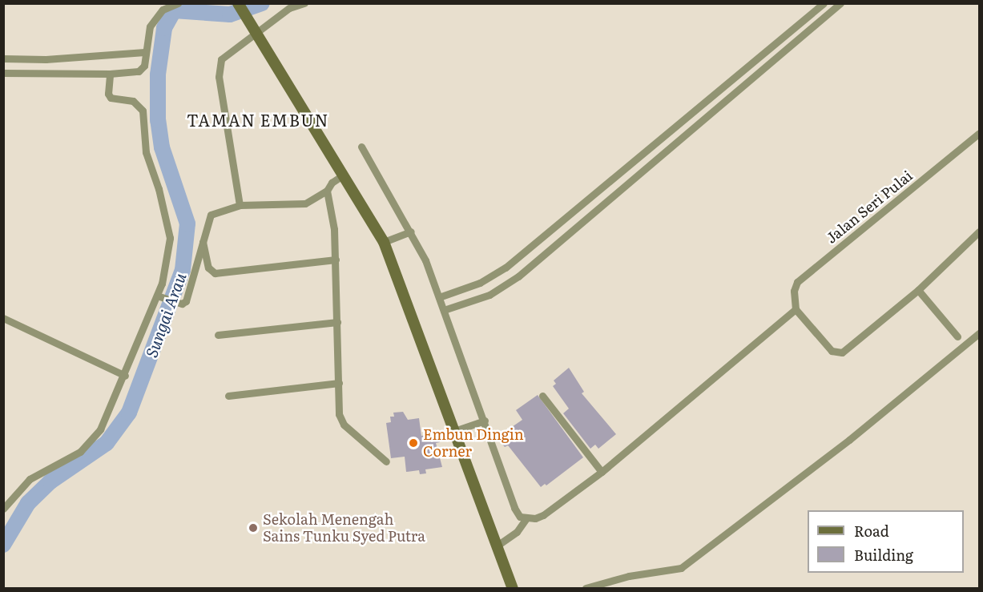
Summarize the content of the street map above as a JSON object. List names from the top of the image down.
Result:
{
  "streets": {
    "street": ["Jalan Seri Pulai"]
  },
  "districts": ["TAMAN EMBUN"],
  "water": ["Sungai Arau"],
  "places": ["Embun Dingin Corner", "Sekolah Menengah Sains Tunku Syed Putra"],
  "legend": ["Road", "Building"]
}
